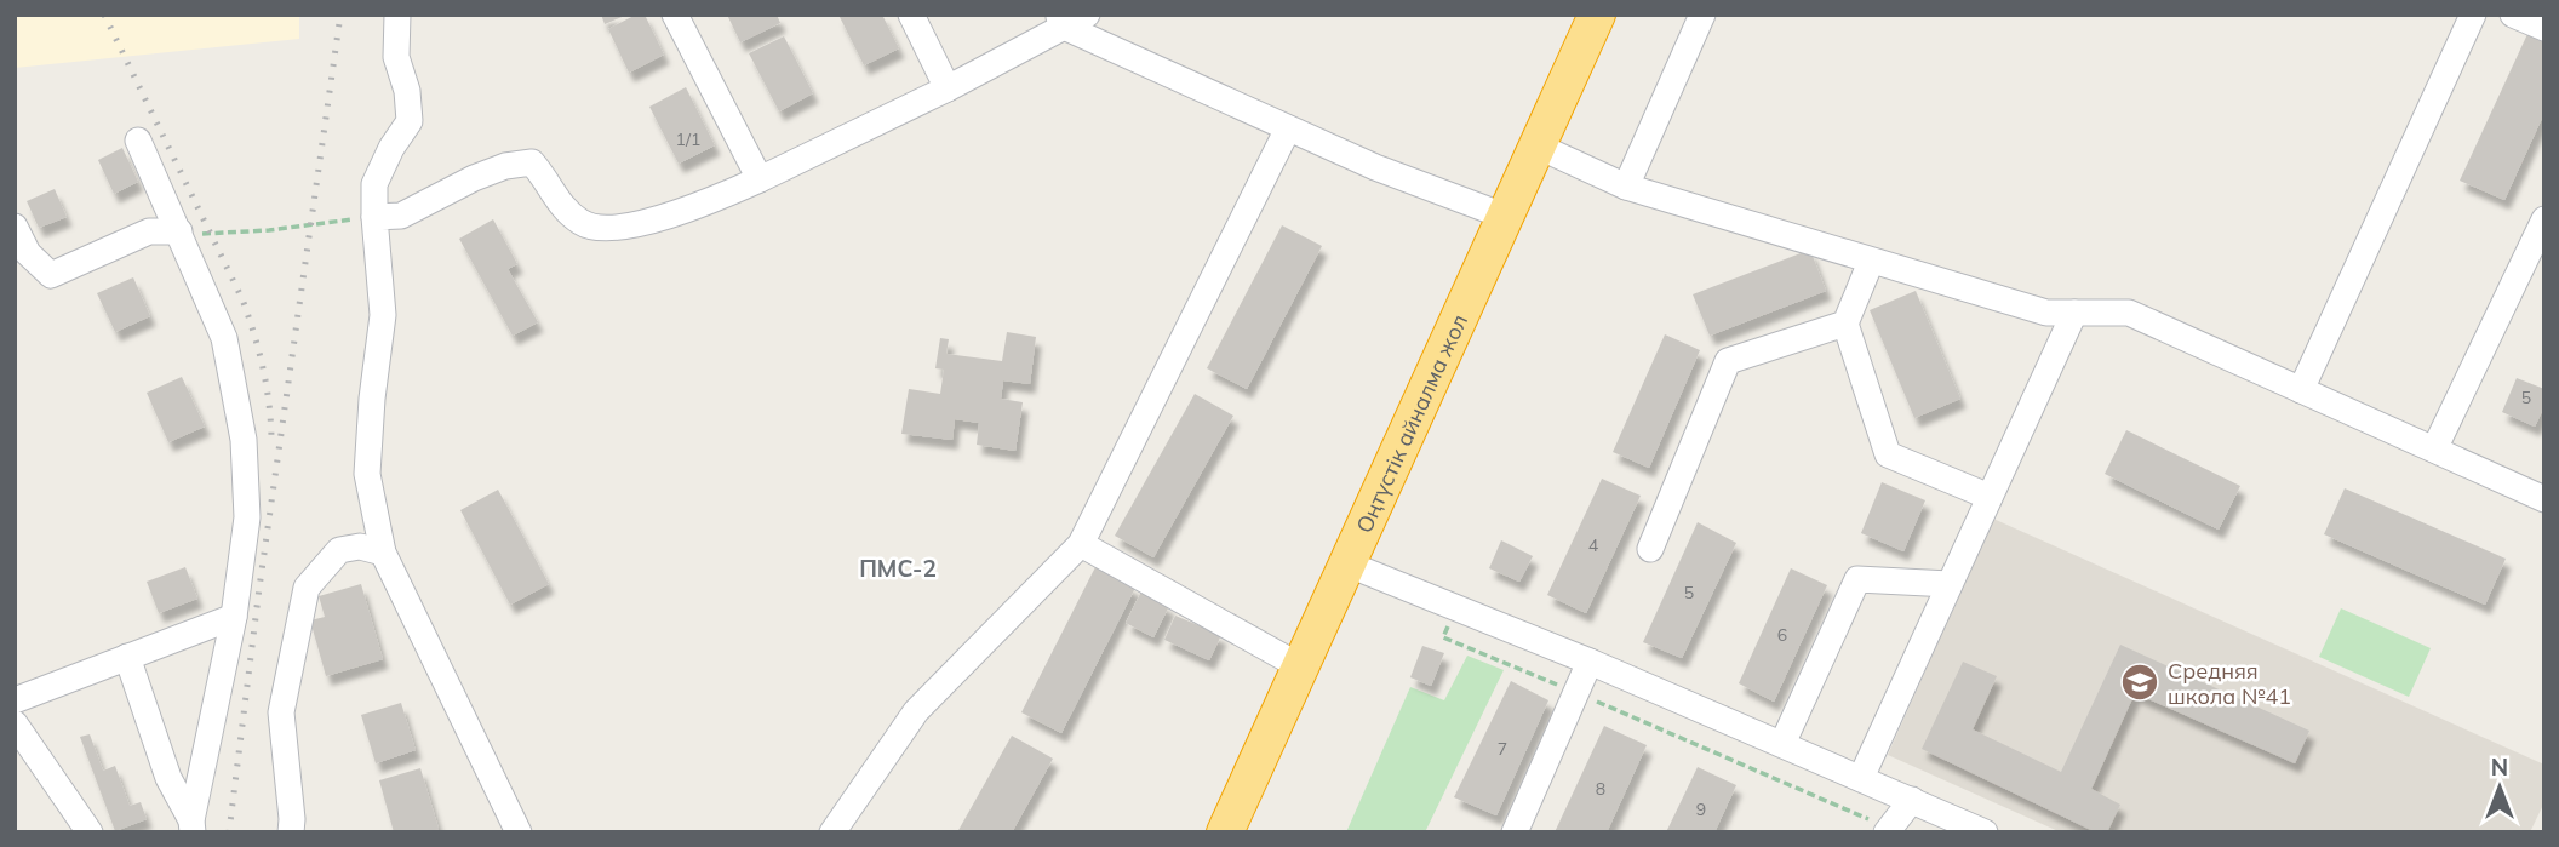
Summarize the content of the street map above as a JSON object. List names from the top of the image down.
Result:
{
  "streets": {
    "highway": ["Оңтүстік айналма жол"]
  },
  "districts": ["ПМС-2"],
  "places": {
    "school or university": ["Средняя школа №41"]
  },
  "house_numbers": [
    "1/1",
    "5",
    "4",
    "5",
    "6",
    "7",
    "8",
    "9"
  ],
  "north": "top"
}
